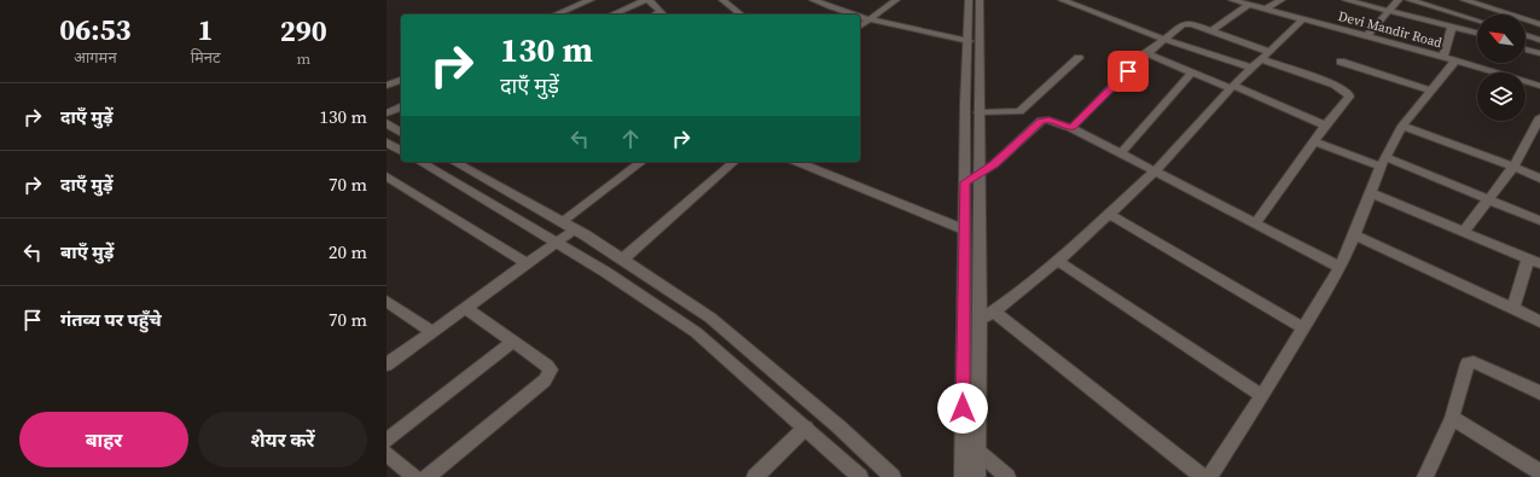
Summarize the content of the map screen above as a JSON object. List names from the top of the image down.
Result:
{
  "streets": {
    "street": ["Devi Mandir Road"]
  },
  "north": "top left",
  "page": {
    "eta": [
      "06:53",
      "आगमन",
      "1",
      "मिनट",
      "290",
      "m"
    ],
    "turn": ["130 m", "दाएँ मुड़ें"],
    "list": [
      {
        "name": "दाएँ मुड़ें",
        "value": "130 m"
      },
      {
        "name": "दाएँ मुड़ें",
        "value": "70 m"
      },
      {
        "name": "बाएँ मुड़ें",
        "value": "20 m"
      },
      {
        "name": "गंतव्य पर पहुँचे",
        "value": "70 m"
      }
    ],
    "buttons": ["बाहर", "शेयर करें"]
  }
}
